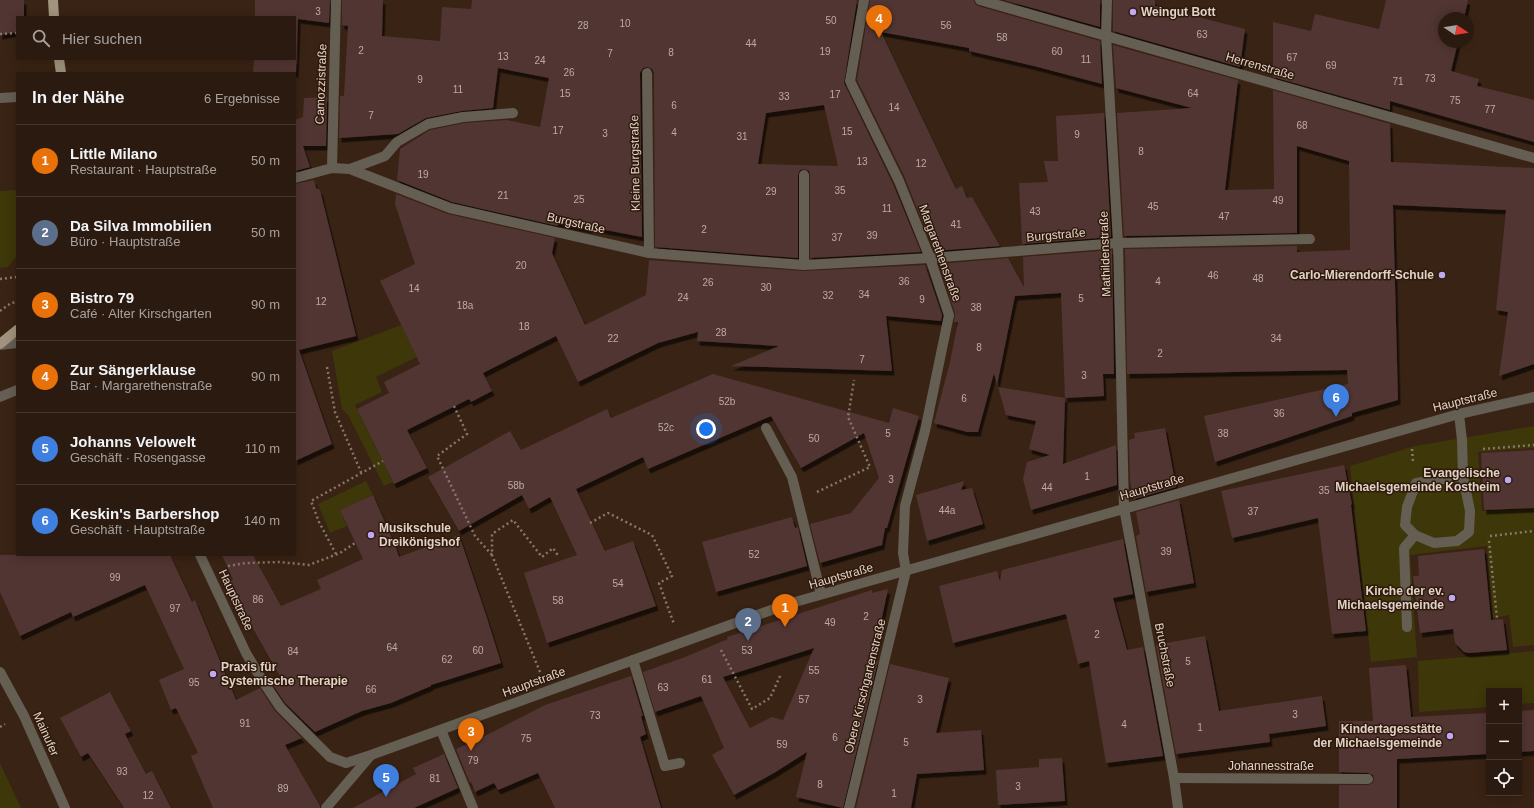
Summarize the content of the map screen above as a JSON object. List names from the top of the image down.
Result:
{
  "streets": {
    "street": [
      "Herrenstraße",
      "Camozzistraße",
      "Kleine Burgstraße",
      "Burgstraße",
      "Margarethenstraße",
      "Mathildenstraße",
      "Hauptstraße",
      "Bruchstraße",
      "Obere Kirschgartenstraße",
      "Mainufer",
      "Johannesstraße"
    ]
  },
  "crossings": [
    ["Herrenstraße", "Mathildenstraße"],
    ["Camozzistraße", "Burgstraße"],
    ["Kleine Burgstraße", "Burgstraße"],
    ["Burgstraße", "Margarethenstraße"],
    ["Burgstraße", "Mathildenstraße"],
    ["Margarethenstraße", "Hauptstraße"],
    ["Margarethenstraße", "Obere Kirschgartenstraße"],
    ["Mathildenstraße", "Hauptstraße"],
    ["Mathildenstraße", "Bruchstraße"],
    ["Hauptstraße", "Bruchstraße"],
    ["Hauptstraße", "Obere Kirschgartenstraße"],
    ["Bruchstraße", "Johannesstraße"]
  ],
  "places": [
    "Weingut Bott",
    "Carlo-Mierendorff-Schule",
    "Evangelische Michaelsgemeinde Kostheim",
    "Musikschule Dreikönigshof",
    "Kirche der ev. Michaelsgemeinde",
    "Praxis für Systemische Therapie",
    "Kindertagesstätte der Michaelsgemeinde"
  ],
  "house_numbers": [
    "3",
    "50",
    "10",
    "28",
    "56",
    "63",
    "58",
    "44",
    "2",
    "19",
    "60",
    "8",
    "7",
    "13",
    "67",
    "11",
    "24",
    "69",
    "26",
    "73",
    "9",
    "71",
    "11",
    "15",
    "64",
    "17",
    "33",
    "75",
    "6",
    "14",
    "77",
    "7",
    "68",
    "17",
    "15",
    "4",
    "3",
    "9",
    "31",
    "8",
    "13",
    "12",
    "19",
    "35",
    "29",
    "21",
    "25",
    "49",
    "45",
    "11",
    "43",
    "47",
    "41",
    "2",
    "39",
    "37",
    "20",
    "46",
    "48",
    "36",
    "4",
    "26",
    "30",
    "14",
    "34",
    "32",
    "24",
    "5",
    "9",
    "12",
    "18a",
    "38",
    "18",
    "28",
    "22",
    "34",
    "8",
    "2",
    "7",
    "3",
    "6",
    "52b",
    "36",
    "52c",
    "5",
    "38",
    "50",
    "1",
    "3",
    "58b",
    "44",
    "35",
    "44a",
    "37",
    "39",
    "52",
    "99",
    "54",
    "86",
    "58",
    "97",
    "2",
    "49",
    "2",
    "64",
    "60",
    "53",
    "84",
    "62",
    "5",
    "55",
    "61",
    "95",
    "63",
    "66",
    "57",
    "3",
    "3",
    "73",
    "91",
    "4",
    "1",
    "6",
    "75",
    "5",
    "59",
    "79",
    "93",
    "81",
    "8",
    "3",
    "89",
    "1",
    "12"
  ],
  "north": "right",
  "page": {
    "pins": [
      "4",
      "6",
      "1",
      "2",
      "3",
      "5"
    ],
    "search": "Hier suchen",
    "heading": ["In der Nähe", "6 Ergebnisse"],
    "list": [
      {
        "mark": "1",
        "name": "Little Milano",
        "note": "Restaurant · Hauptstraße",
        "value": "50 m"
      },
      {
        "mark": "2",
        "name": "Da Silva Immobilien",
        "note": "Büro · Hauptstraße",
        "value": "50 m"
      },
      {
        "mark": "3",
        "name": "Bistro 79",
        "note": "Café · Alter Kirschgarten",
        "value": "90 m"
      },
      {
        "mark": "4",
        "name": "Zur Sängerklause",
        "note": "Bar · Margarethenstraße",
        "value": "90 m"
      },
      {
        "mark": "5",
        "name": "Johanns Velowelt",
        "note": "Geschäft · Rosengasse",
        "value": "110 m"
      },
      {
        "mark": "6",
        "name": "Keskin's Barbershop",
        "note": "Geschäft · Hauptstraße",
        "value": "140 m"
      }
    ],
    "map_buttons": ["+", "−"]
  }
}
